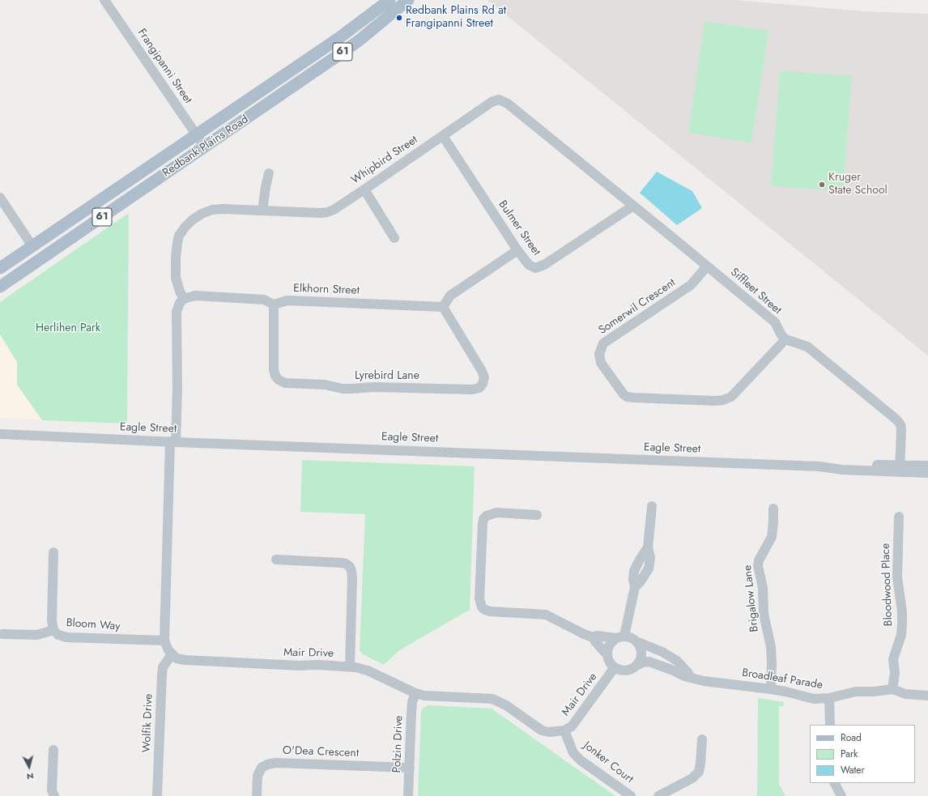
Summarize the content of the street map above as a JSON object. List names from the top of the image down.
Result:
{
  "streets": {
    "main road": ["61", "Redbank Plains Road"],
    "street": [
      "Frangipanni Street",
      "Whipbird Street",
      "Bulmer Street",
      "Elkhorn Street",
      "Siffleet Street",
      "Somerwil Crescent",
      "Lyrebird Lane",
      "Eagle Street",
      "Bloodwood Place",
      "Brigalow Lane",
      "Bloom Way",
      "Mair Drive",
      "Broadleaf Parade",
      "Wolfik Drive",
      "Polzin Drive",
      "O'Dea Crescent",
      "Jonker Court"
    ]
  },
  "crossings": [
    ["Frangipanni Street", "Redbank Plains Road"],
    ["Whipbird Street", "Bulmer Street"],
    ["Whipbird Street", "Siffleet Street"],
    ["Bulmer Street", "Siffleet Street"],
    ["Elkhorn Street", "Lyrebird Lane"],
    ["Siffleet Street", "Somerwil Crescent"],
    ["Bloodwood Place", "Broadleaf Parade"],
    ["Brigalow Lane", "Broadleaf Parade"],
    ["Mair Drive", "Broadleaf Parade"],
    ["Mair Drive", "Wolfik Drive"],
    ["Mair Drive", "Polzin Drive"],
    ["Mair Drive", "Jonker Court"],
    ["Polzin Drive", "O'Dea Crescent"]
  ],
  "parks": ["Herlihen Park"],
  "places": ["Redbank Plains Rd at Frangipanni Street", "Kruger State School"],
  "legend": ["Road", "Park", "Water"],
  "north": "bottom"
}
